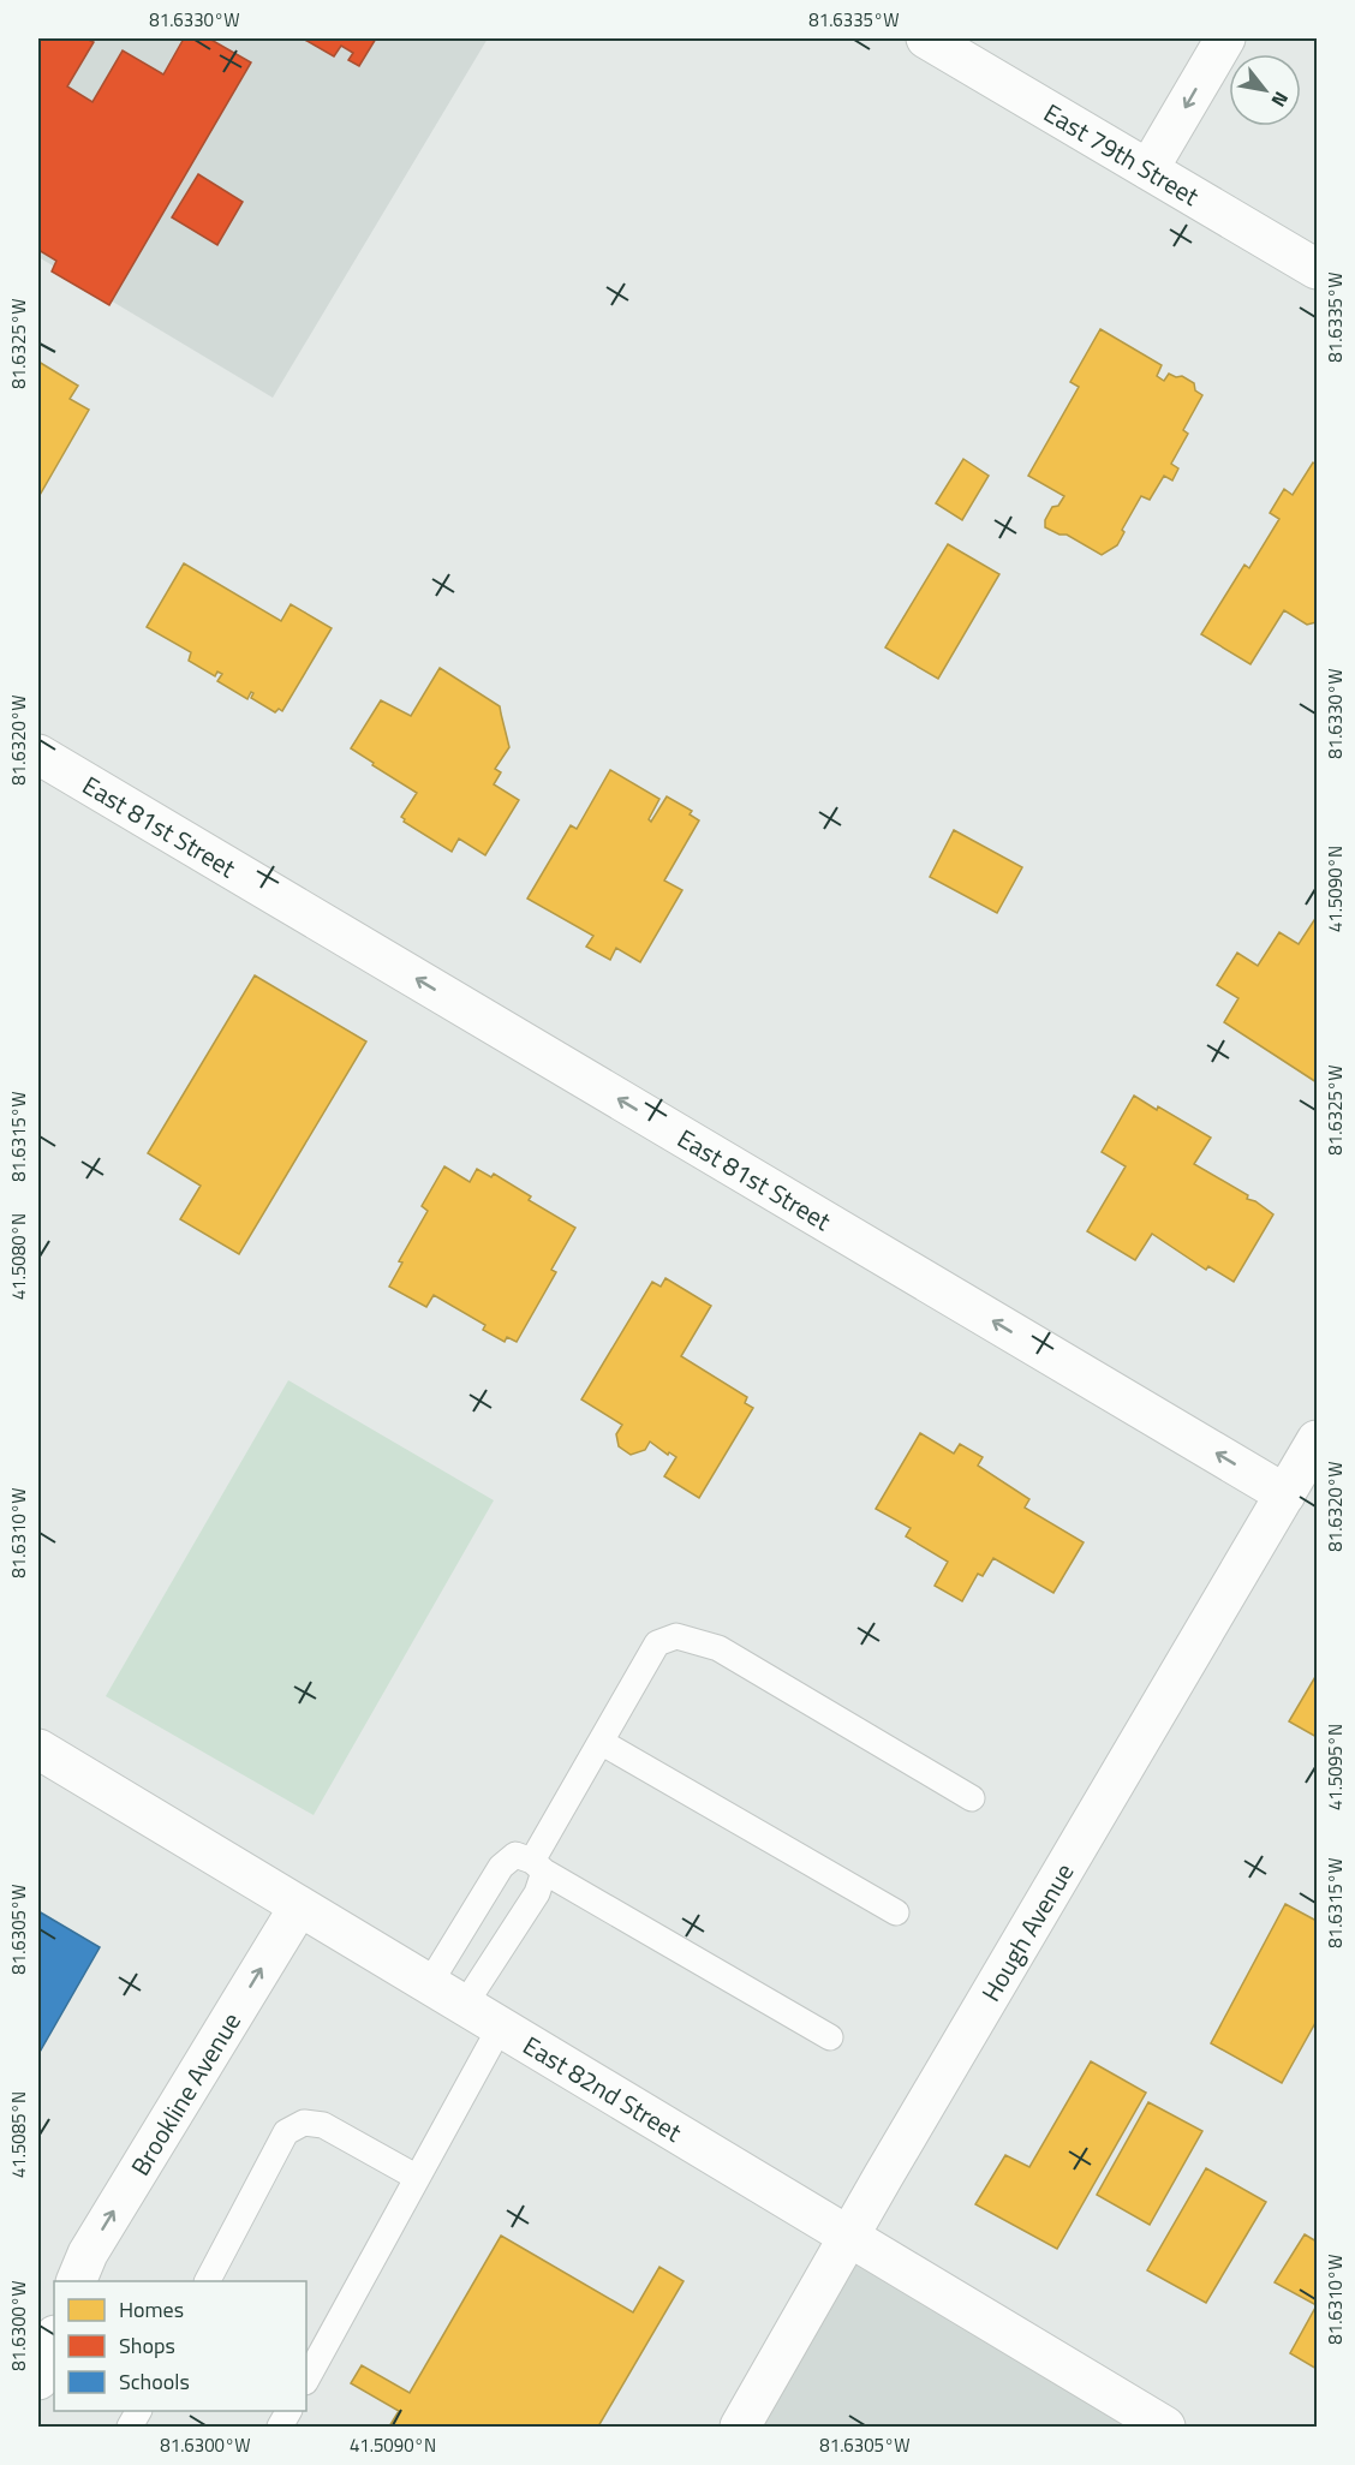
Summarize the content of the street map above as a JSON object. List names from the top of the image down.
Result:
{
  "streets": {
    "street": [
      "East 79th Street",
      "East 81st Street",
      "Hough Avenue",
      "East 82nd Street",
      "Brookline Avenue"
    ]
  },
  "crossings": [
    ["East 81st Street", "Hough Avenue"],
    ["Hough Avenue", "East 82nd Street"],
    ["East 82nd Street", "Brookline Avenue"]
  ],
  "one_way": ["East 81st Street", "Brookline Avenue"],
  "legend": ["Homes", "Shops", "Schools"],
  "north": "bottom right",
  "coordinates": [
    "81.6330°W",
    "81.6335°W",
    "81.6325°W",
    "81.6320°W",
    "41.5090°N",
    "81.6315°W",
    "41.5080°N",
    "81.6310°W",
    "41.5095°N",
    "81.6305°W",
    "41.5085°N",
    "81.6300°W"
  ]
}
